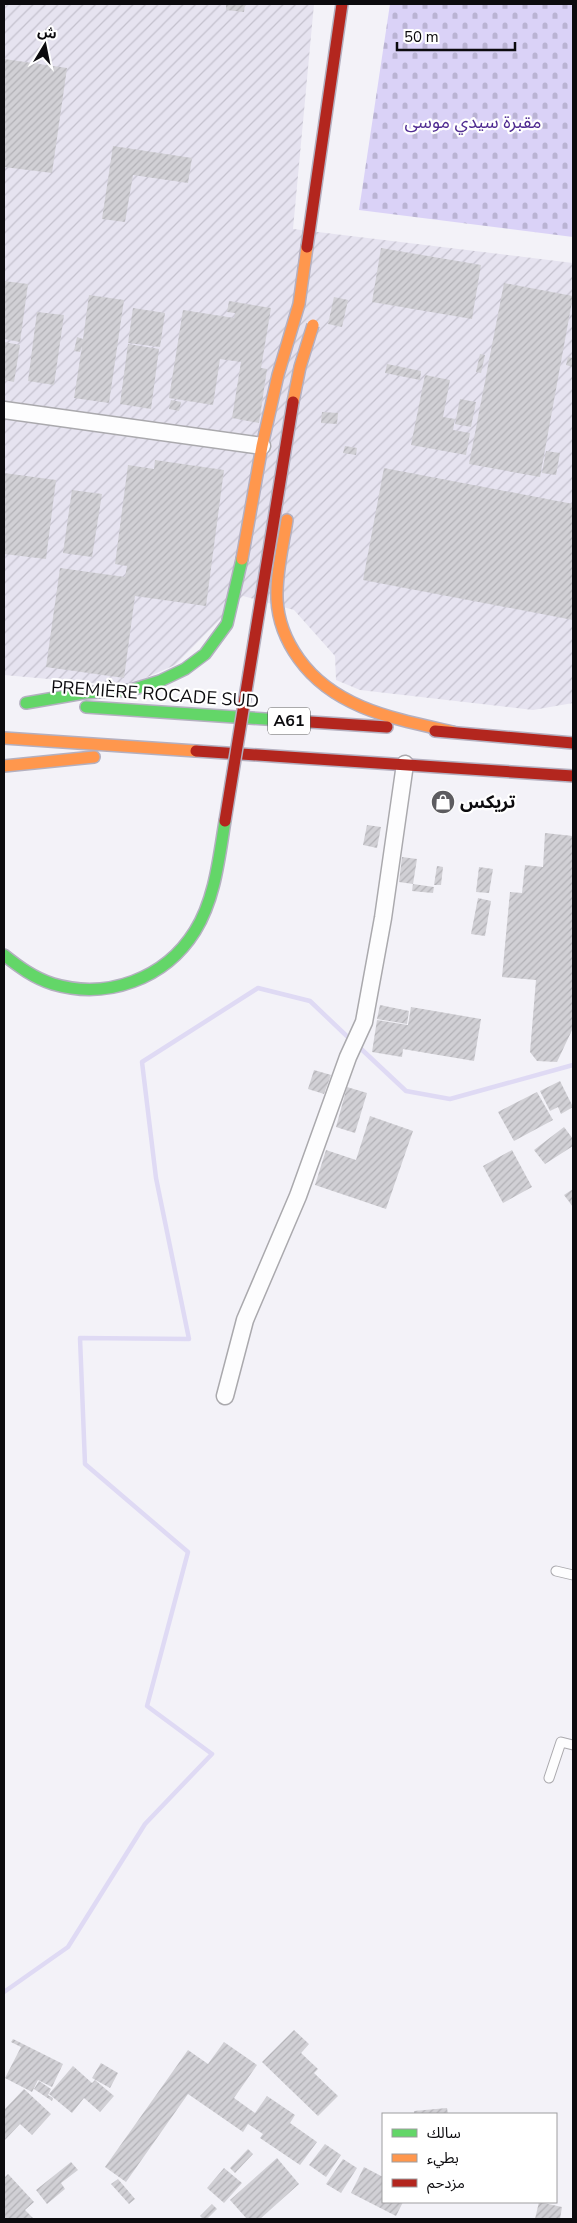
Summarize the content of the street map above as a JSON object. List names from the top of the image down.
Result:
{
  "streets": {
    "highway": ["PREMIÈRE ROCADE SUD", "A61"]
  },
  "parks": ["مقبرة سيدي موسى"],
  "places": {
    "shop": ["تريكس"]
  },
  "legend": ["سالك", "بطيء", "مزدحم"],
  "scale_bar": "50 m",
  "north": "top"
}
